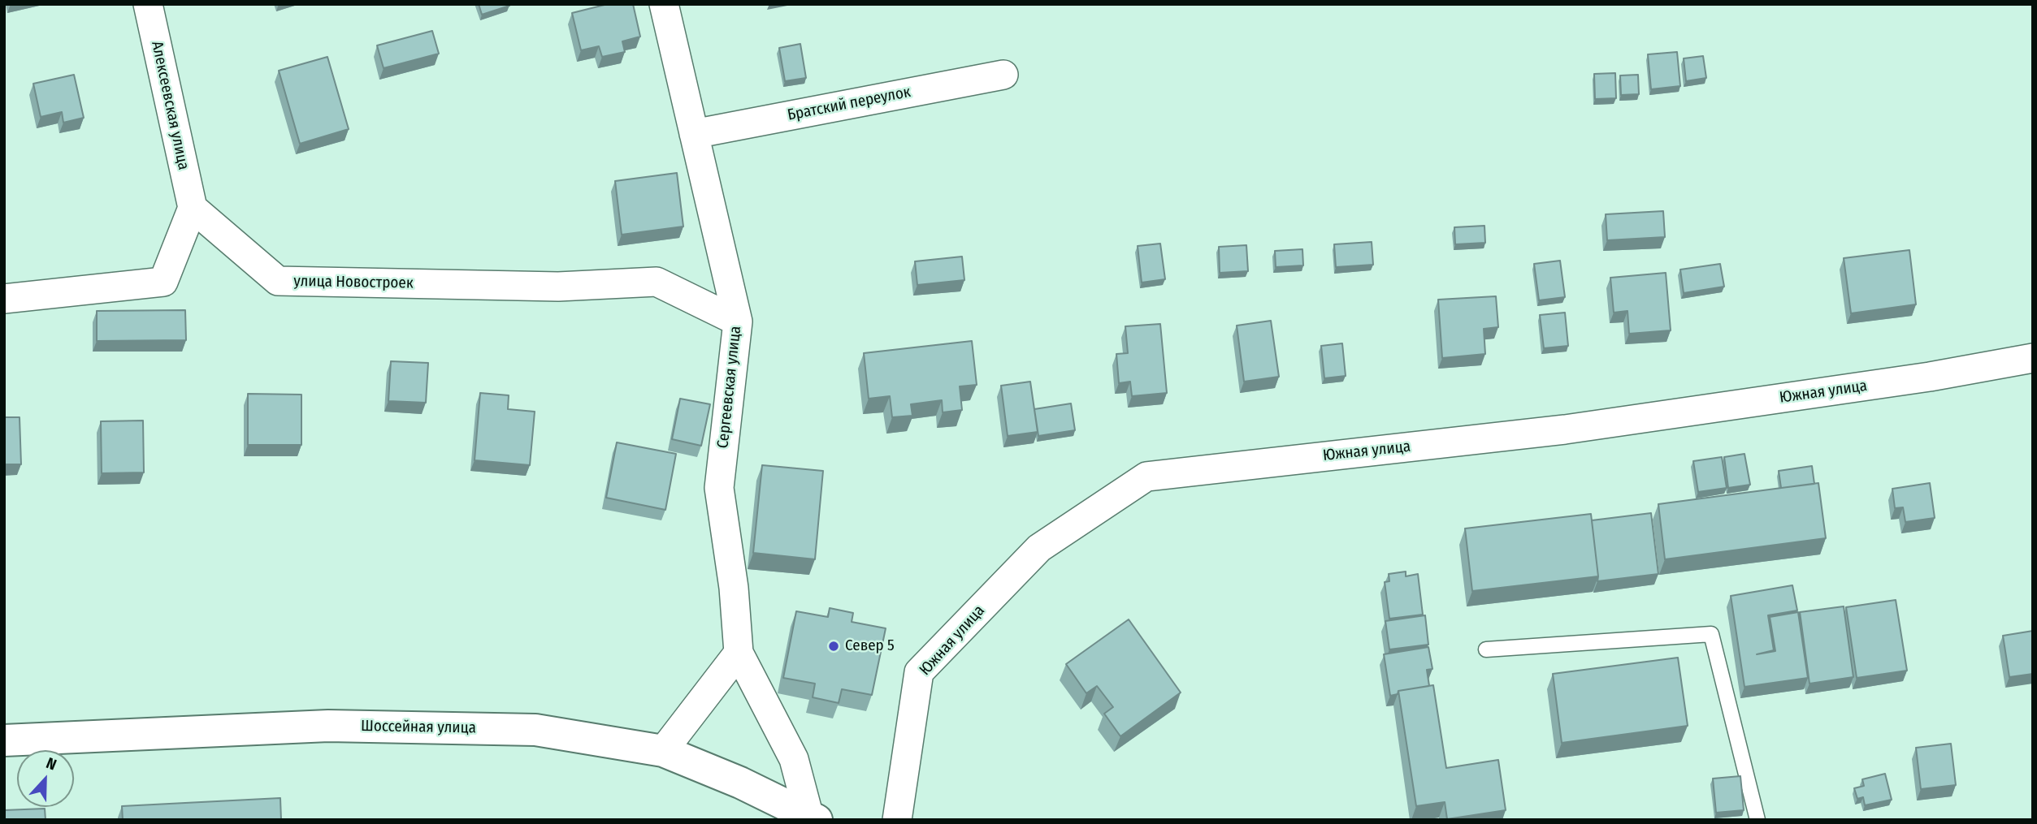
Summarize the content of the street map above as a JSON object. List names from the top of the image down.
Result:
{
  "streets": {
    "main road": ["Шоссейная улица"],
    "street": [
      "Братский переулок",
      "Алексеевская улица",
      "улица Новостроек",
      "Сергеевская улица",
      "Южная улица"
    ]
  },
  "crossings": [
    ["Братский переулок", "Сергеевская улица"],
    ["Алексеевская улица", "улица Новостроек"],
    ["улица Новостроек", "Сергеевская улица"]
  ],
  "places": ["Север 5"],
  "north": "top"
}
